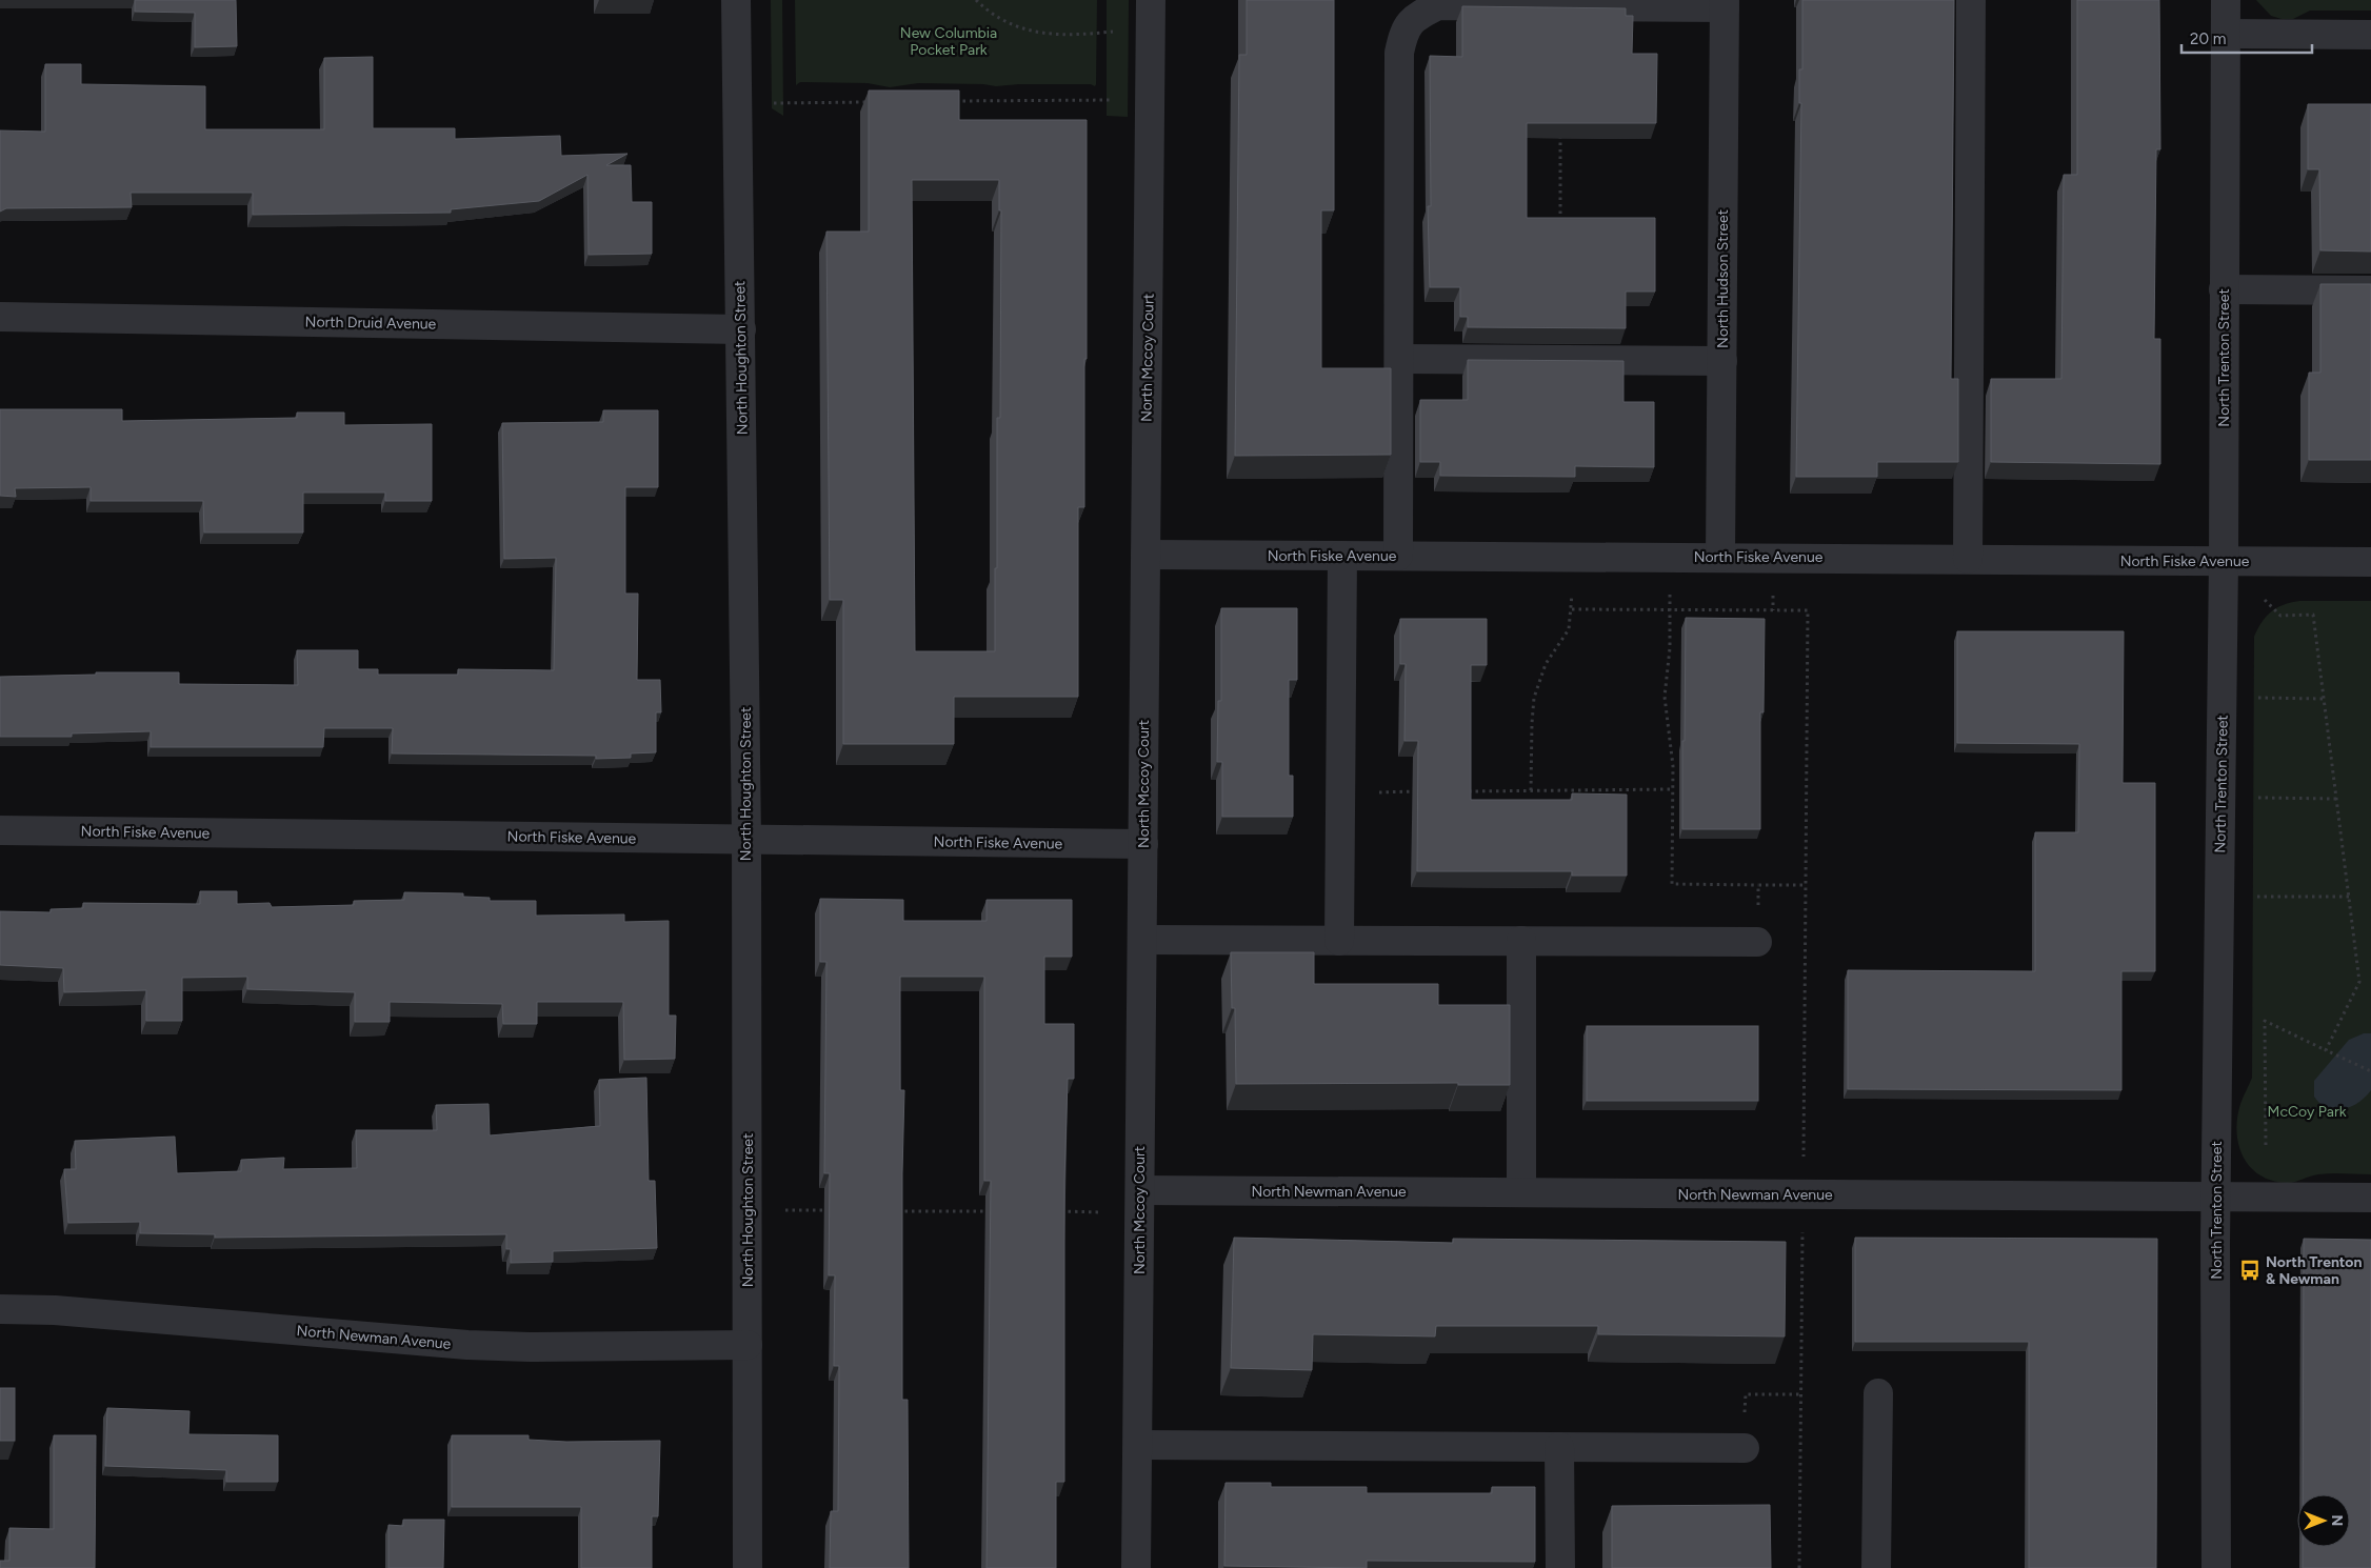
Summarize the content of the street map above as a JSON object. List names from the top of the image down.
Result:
{
  "streets": {
    "street": [
      "North Hudson Street",
      "North Druid Avenue",
      "North Houghton Street",
      "North Mccoy Court",
      "North Trenton Street",
      "North Fiske Avenue",
      "North Newman Avenue"
    ]
  },
  "crossings": [
    ["North Hudson Street", "North Fiske Avenue"],
    ["North Druid Avenue", "North Houghton Street"],
    ["North Houghton Street", "North Fiske Avenue"],
    ["North Houghton Street", "North Newman Avenue"],
    ["North Mccoy Court", "North Fiske Avenue"],
    ["North Mccoy Court", "North Newman Avenue"],
    ["North Trenton Street", "North Fiske Avenue"],
    ["North Trenton Street", "North Newman Avenue"]
  ],
  "parks": ["New Columbia Pocket Park", "McCoy Park"],
  "places": {
    "bus stop": ["North Trenton & Newman"]
  },
  "scale_bar": "20 m",
  "north": "right"
}
